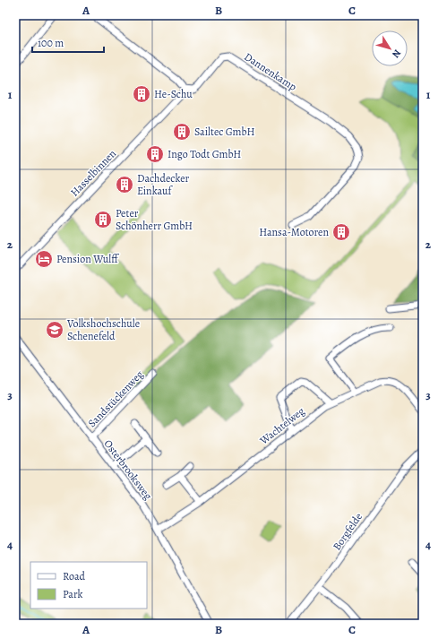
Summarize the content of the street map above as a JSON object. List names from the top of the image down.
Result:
{
  "streets": {
    "street": [
      "Dannenkamp",
      "Hasselbinnen",
      "Sandstückenweg",
      "Wachtelweg",
      "Osterbrooksweg",
      "Borgfelde"
    ]
  },
  "crossings": [
    ["Dannenkamp", "Hasselbinnen"],
    ["Sandstückenweg", "Osterbrooksweg"],
    ["Wachtelweg", "Osterbrooksweg"]
  ],
  "places": {
    "building": [
      "He-Schu",
      "Sailtec GmbH",
      "Ingo Todt GmbH",
      "Dachdecker Einkauf",
      "Peter Schönherr GmbH",
      "Hansa-Motoren"
    ],
    "hotel": ["Pension Wulff"],
    "school or university": ["Volkshochschule Schenefeld"]
  },
  "legend": ["Road", "Park"],
  "scale_bar": "100 m",
  "north": "bottom right",
  "grid": {
    "columns": ["A", "B", "C"],
    "rows": [
      "1",
      "2",
      "3",
      "4"
    ]
  }
}
